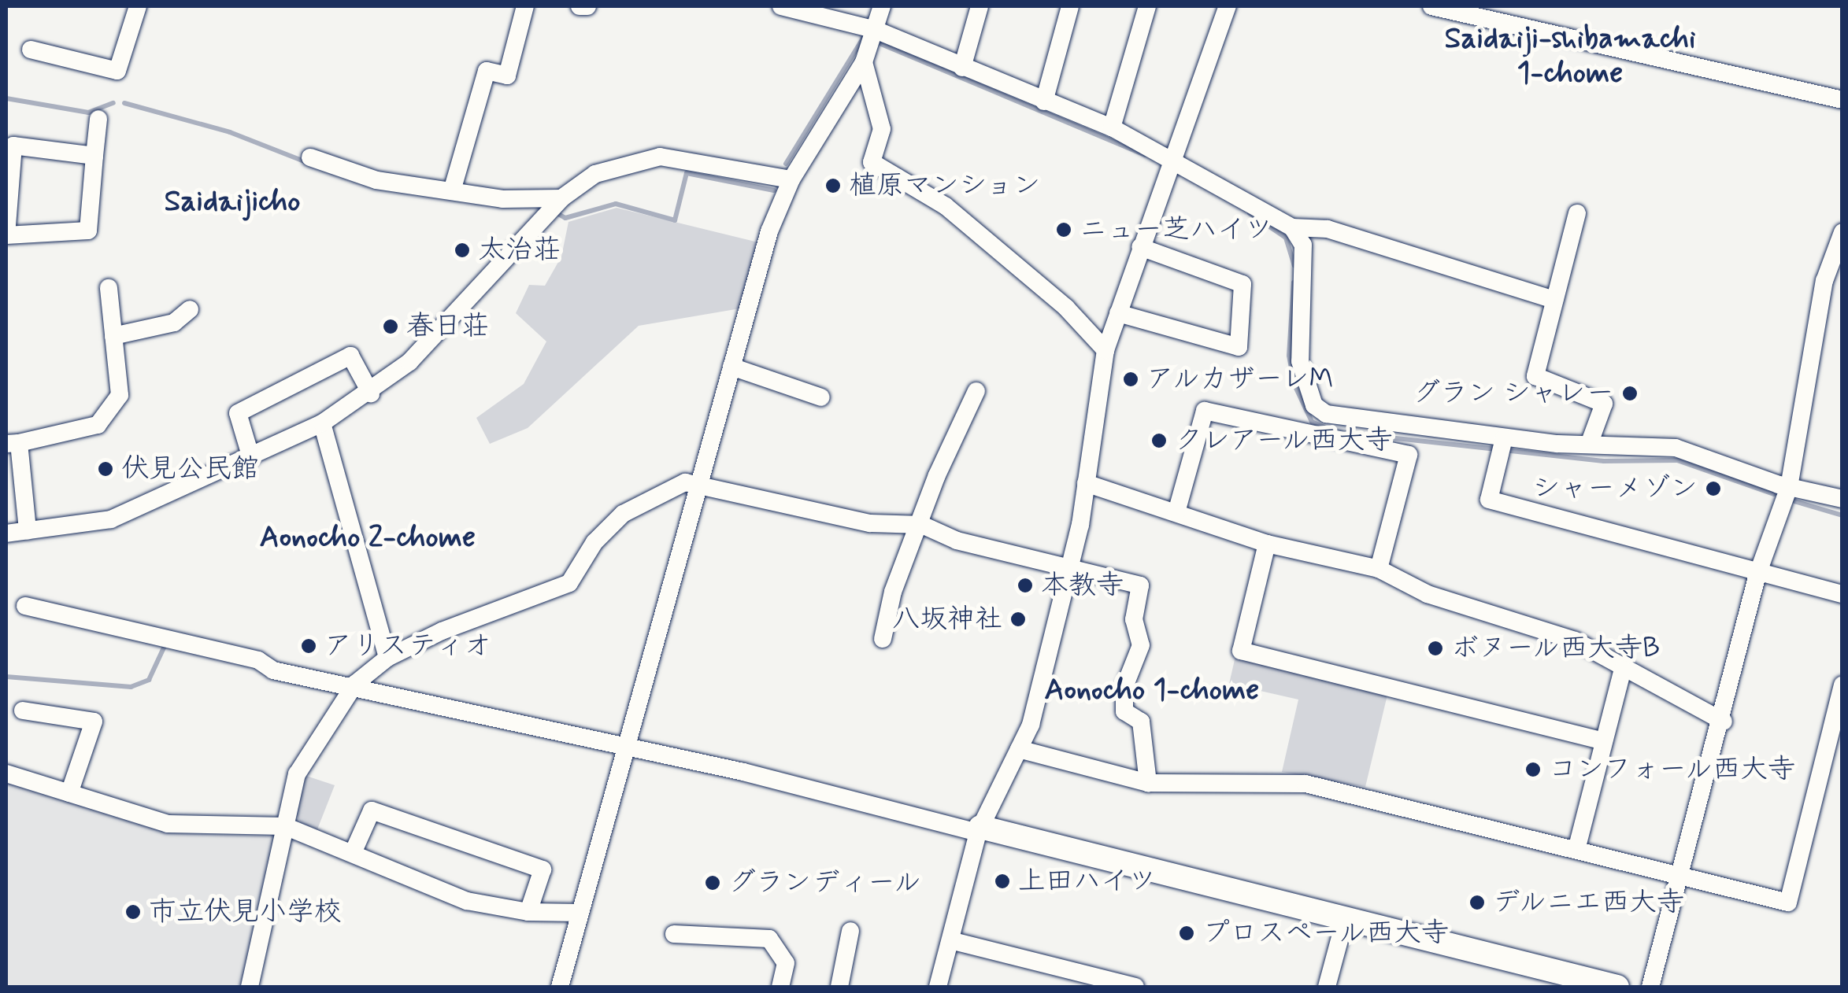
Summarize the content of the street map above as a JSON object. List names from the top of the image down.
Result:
{
  "districts": [
    "Saidaiji-shibamachi 1-chome",
    "Saidaijicho",
    "Aonocho 2-chome",
    "Aonocho 1-chome"
  ],
  "places": [
    "植原マンション",
    "ニュー芝ハイツ",
    "太治荘",
    "春日荘",
    "アルカザーレM",
    "グラン シャレー",
    "クレアール西大寺",
    "伏見公民館",
    "シャーメゾン",
    "本教寺",
    "八坂神社",
    "アリスティオ",
    "ボヌール西大寺B",
    "コンフォール西大寺",
    "上田ハイツ",
    "グランディール",
    "デルニエ西大寺",
    "市立伏見小学校",
    "プロスペール西大寺"
  ]
}
